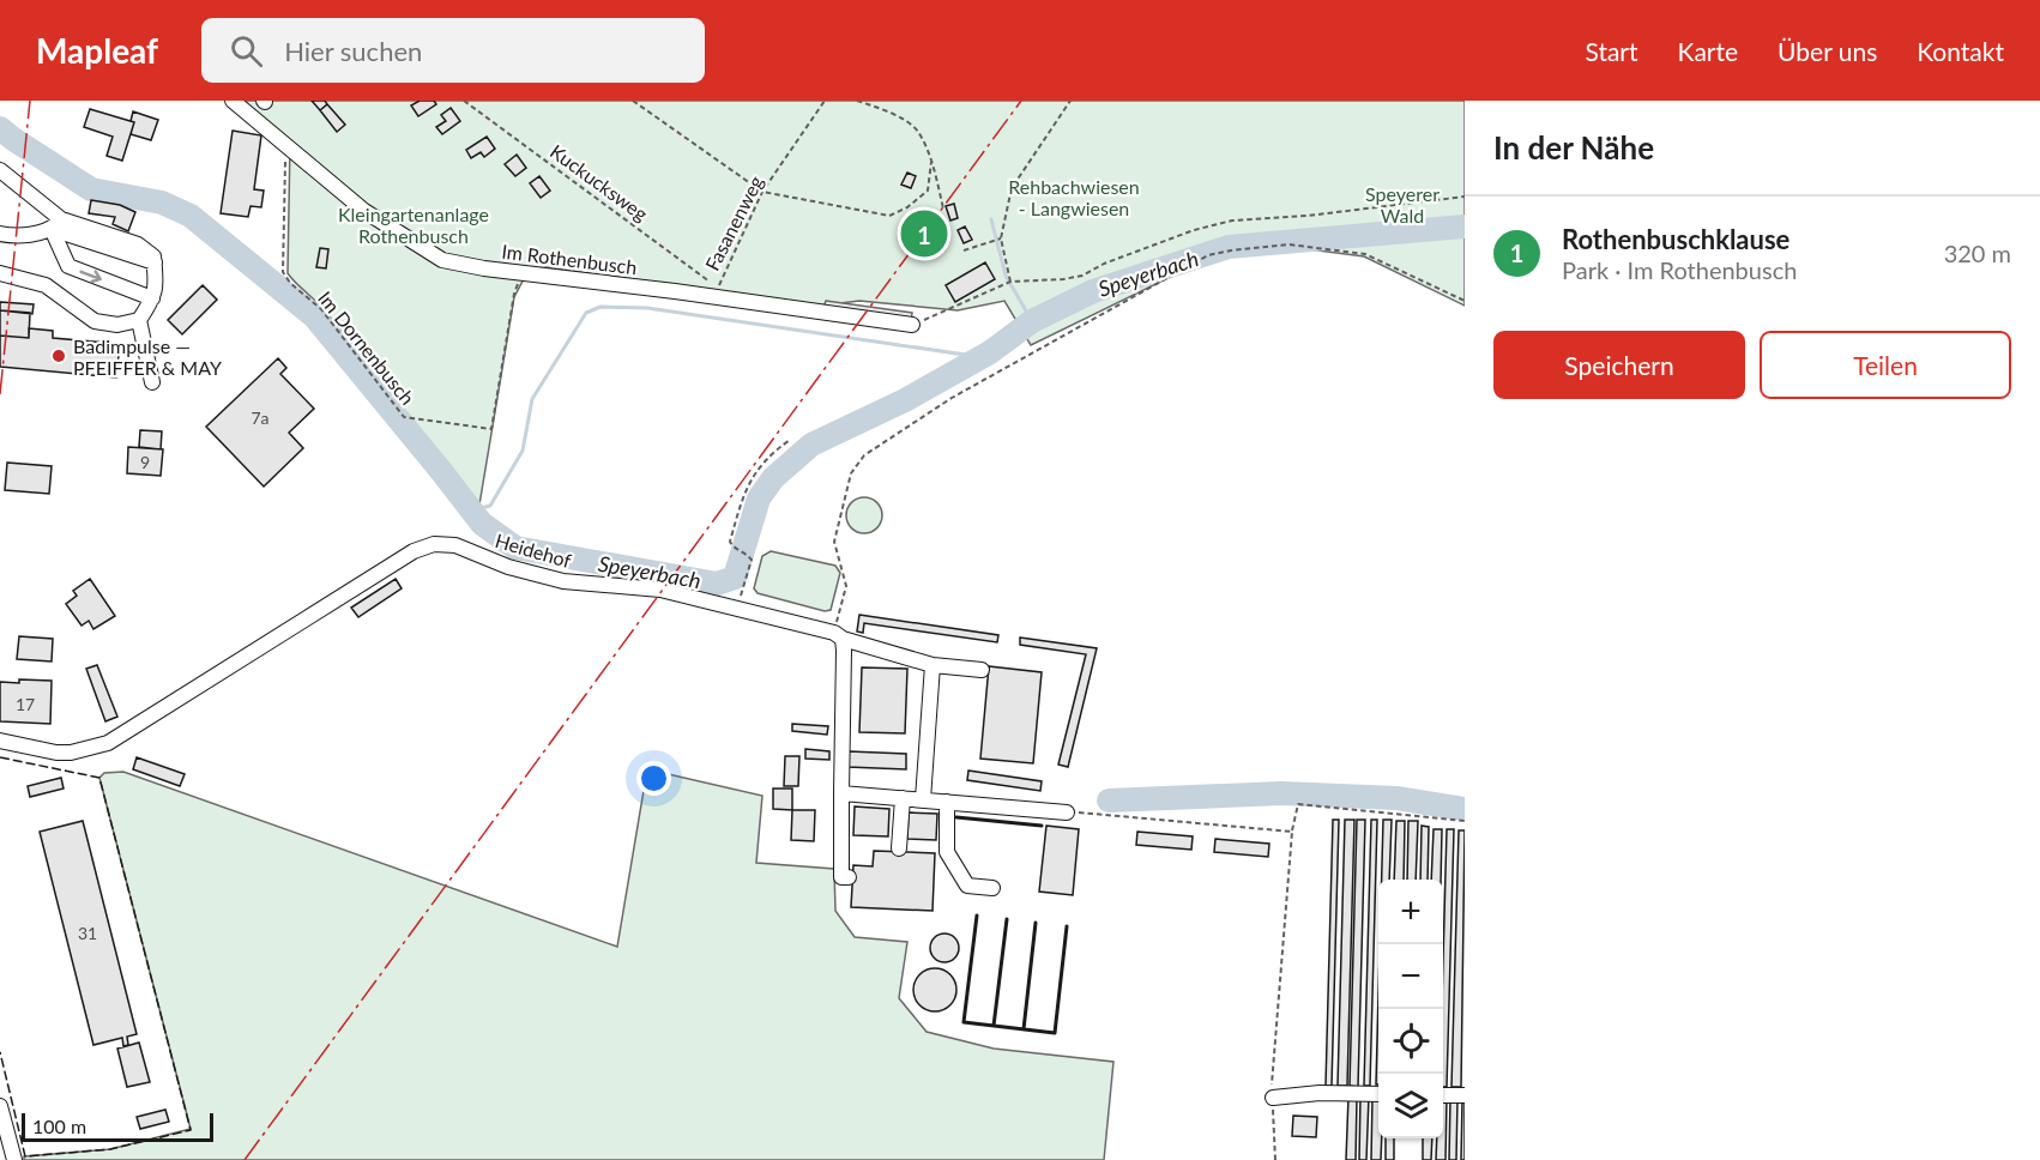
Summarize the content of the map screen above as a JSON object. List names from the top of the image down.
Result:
{
  "streets": {
    "street": ["Im Rothenbusch", "Heidehof"],
    "path": ["Kuckucksweg", "Fasanenweg", "Im Dornenbusch"]
  },
  "crossings": [
    ["Kuckucksweg", "Fasanenweg"],
    ["Im Rothenbusch", "Im Dornenbusch"]
  ],
  "water": ["Speyerbach"],
  "parks": ["Rehbachwiesen - Langwiesen", "Speyerer Wald", "Kleingartenanlage Rothenbusch"],
  "places": ["Badimpulse — PFEIFFER & MAY"],
  "house_numbers": [
    "7a",
    "9",
    "17",
    "31"
  ],
  "scale_bar": "100 m",
  "page": {
    "header": "Mapleaf",
    "search": "Hier suchen",
    "nav": [
      "Start",
      "Karte",
      "Über uns",
      "Kontakt"
    ],
    "heading": "In der Nähe",
    "list": [
      {
        "mark": "1",
        "name": "Rothenbuschklause",
        "note": "Park · Im Rothenbusch",
        "value": "320 m"
      }
    ],
    "pins": "1",
    "buttons": ["Speichern", "Teilen"],
    "map_buttons": ["+", "−"],
    "scale": "100 m"
  }
}
